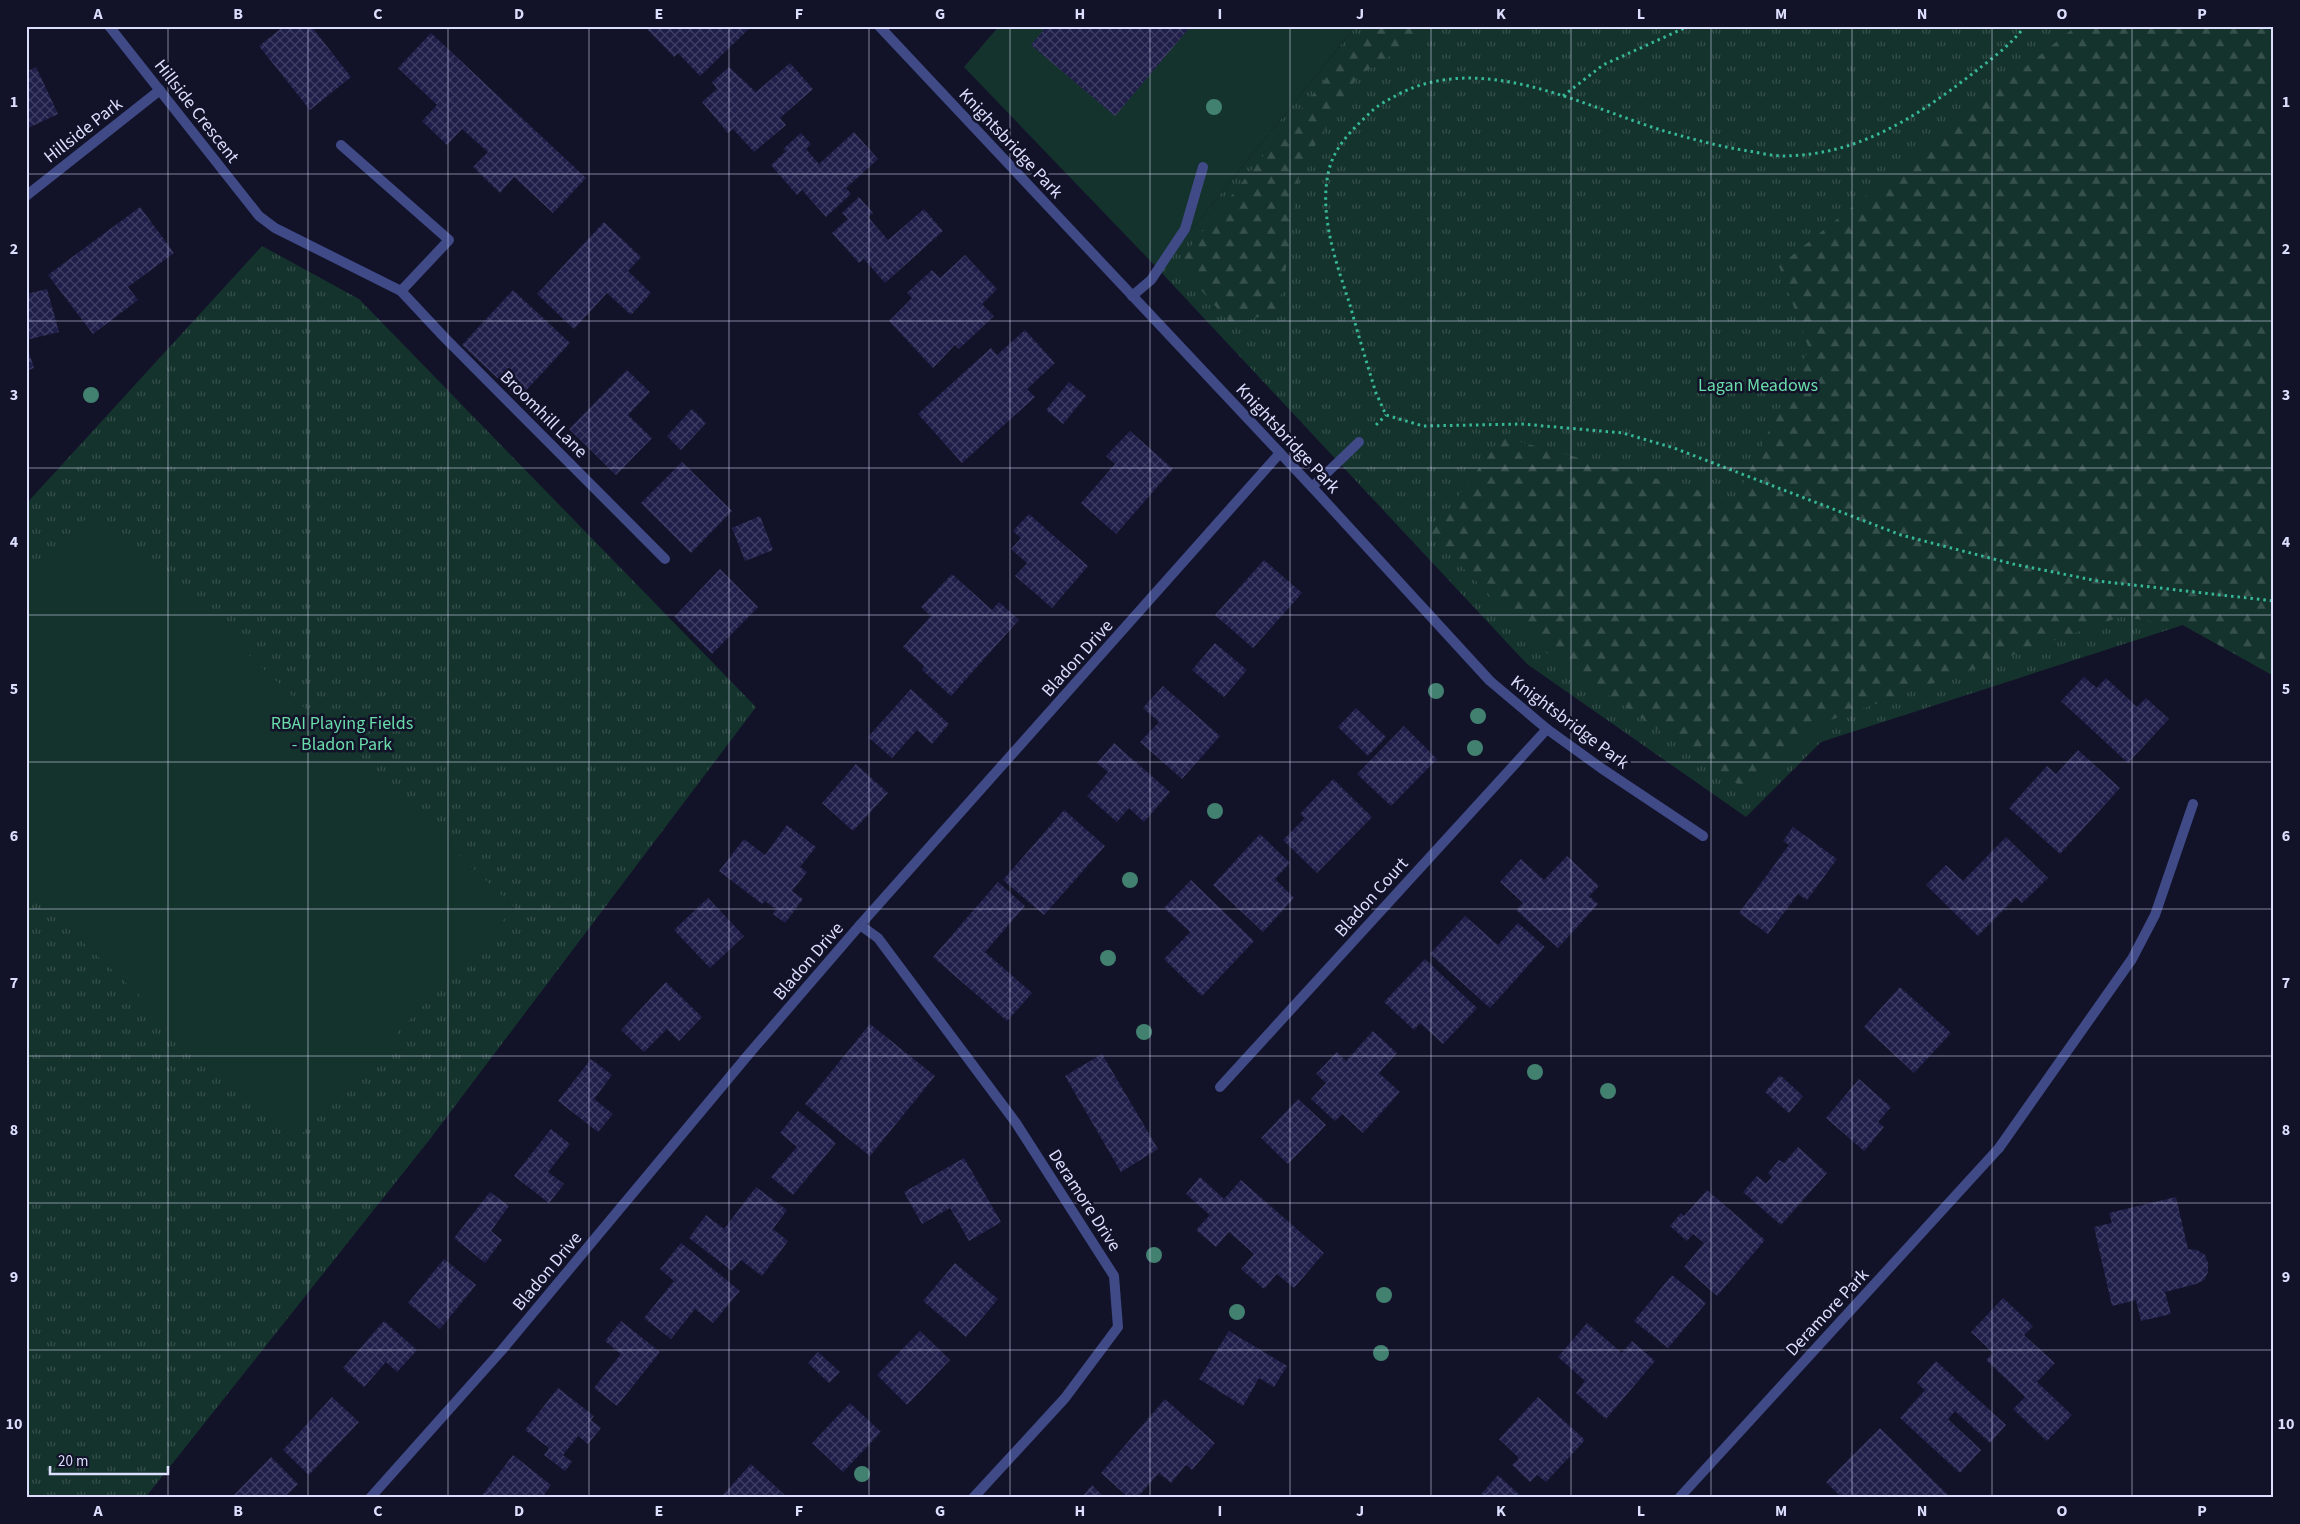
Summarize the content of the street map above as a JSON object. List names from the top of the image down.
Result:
{
  "streets": {
    "street": [
      "Hillside Crescent",
      "Hillside Park",
      "Knightsbridge Park",
      "Broomhill Lane",
      "Bladon Drive",
      "Bladon Court",
      "Deramore Drive",
      "Deramore Park"
    ]
  },
  "crossings": [
    ["Hillside Crescent", "Hillside Park"],
    ["Hillside Crescent", "Broomhill Lane"],
    ["Knightsbridge Park", "Bladon Drive"],
    ["Knightsbridge Park", "Bladon Court"],
    ["Bladon Drive", "Deramore Drive"]
  ],
  "parks": ["Lagan Meadows", "RBAI Playing Fields - Bladon Park"],
  "scale_bar": "20 m",
  "grid": {
    "columns": [
      "A",
      "B",
      "C",
      "D",
      "E",
      "F",
      "G",
      "H",
      "I",
      "J",
      "K",
      "L",
      "M",
      "N",
      "O",
      "P"
    ],
    "rows": [
      "1",
      "2",
      "3",
      "4",
      "5",
      "6",
      "7",
      "8",
      "9",
      "10"
    ]
  }
}
